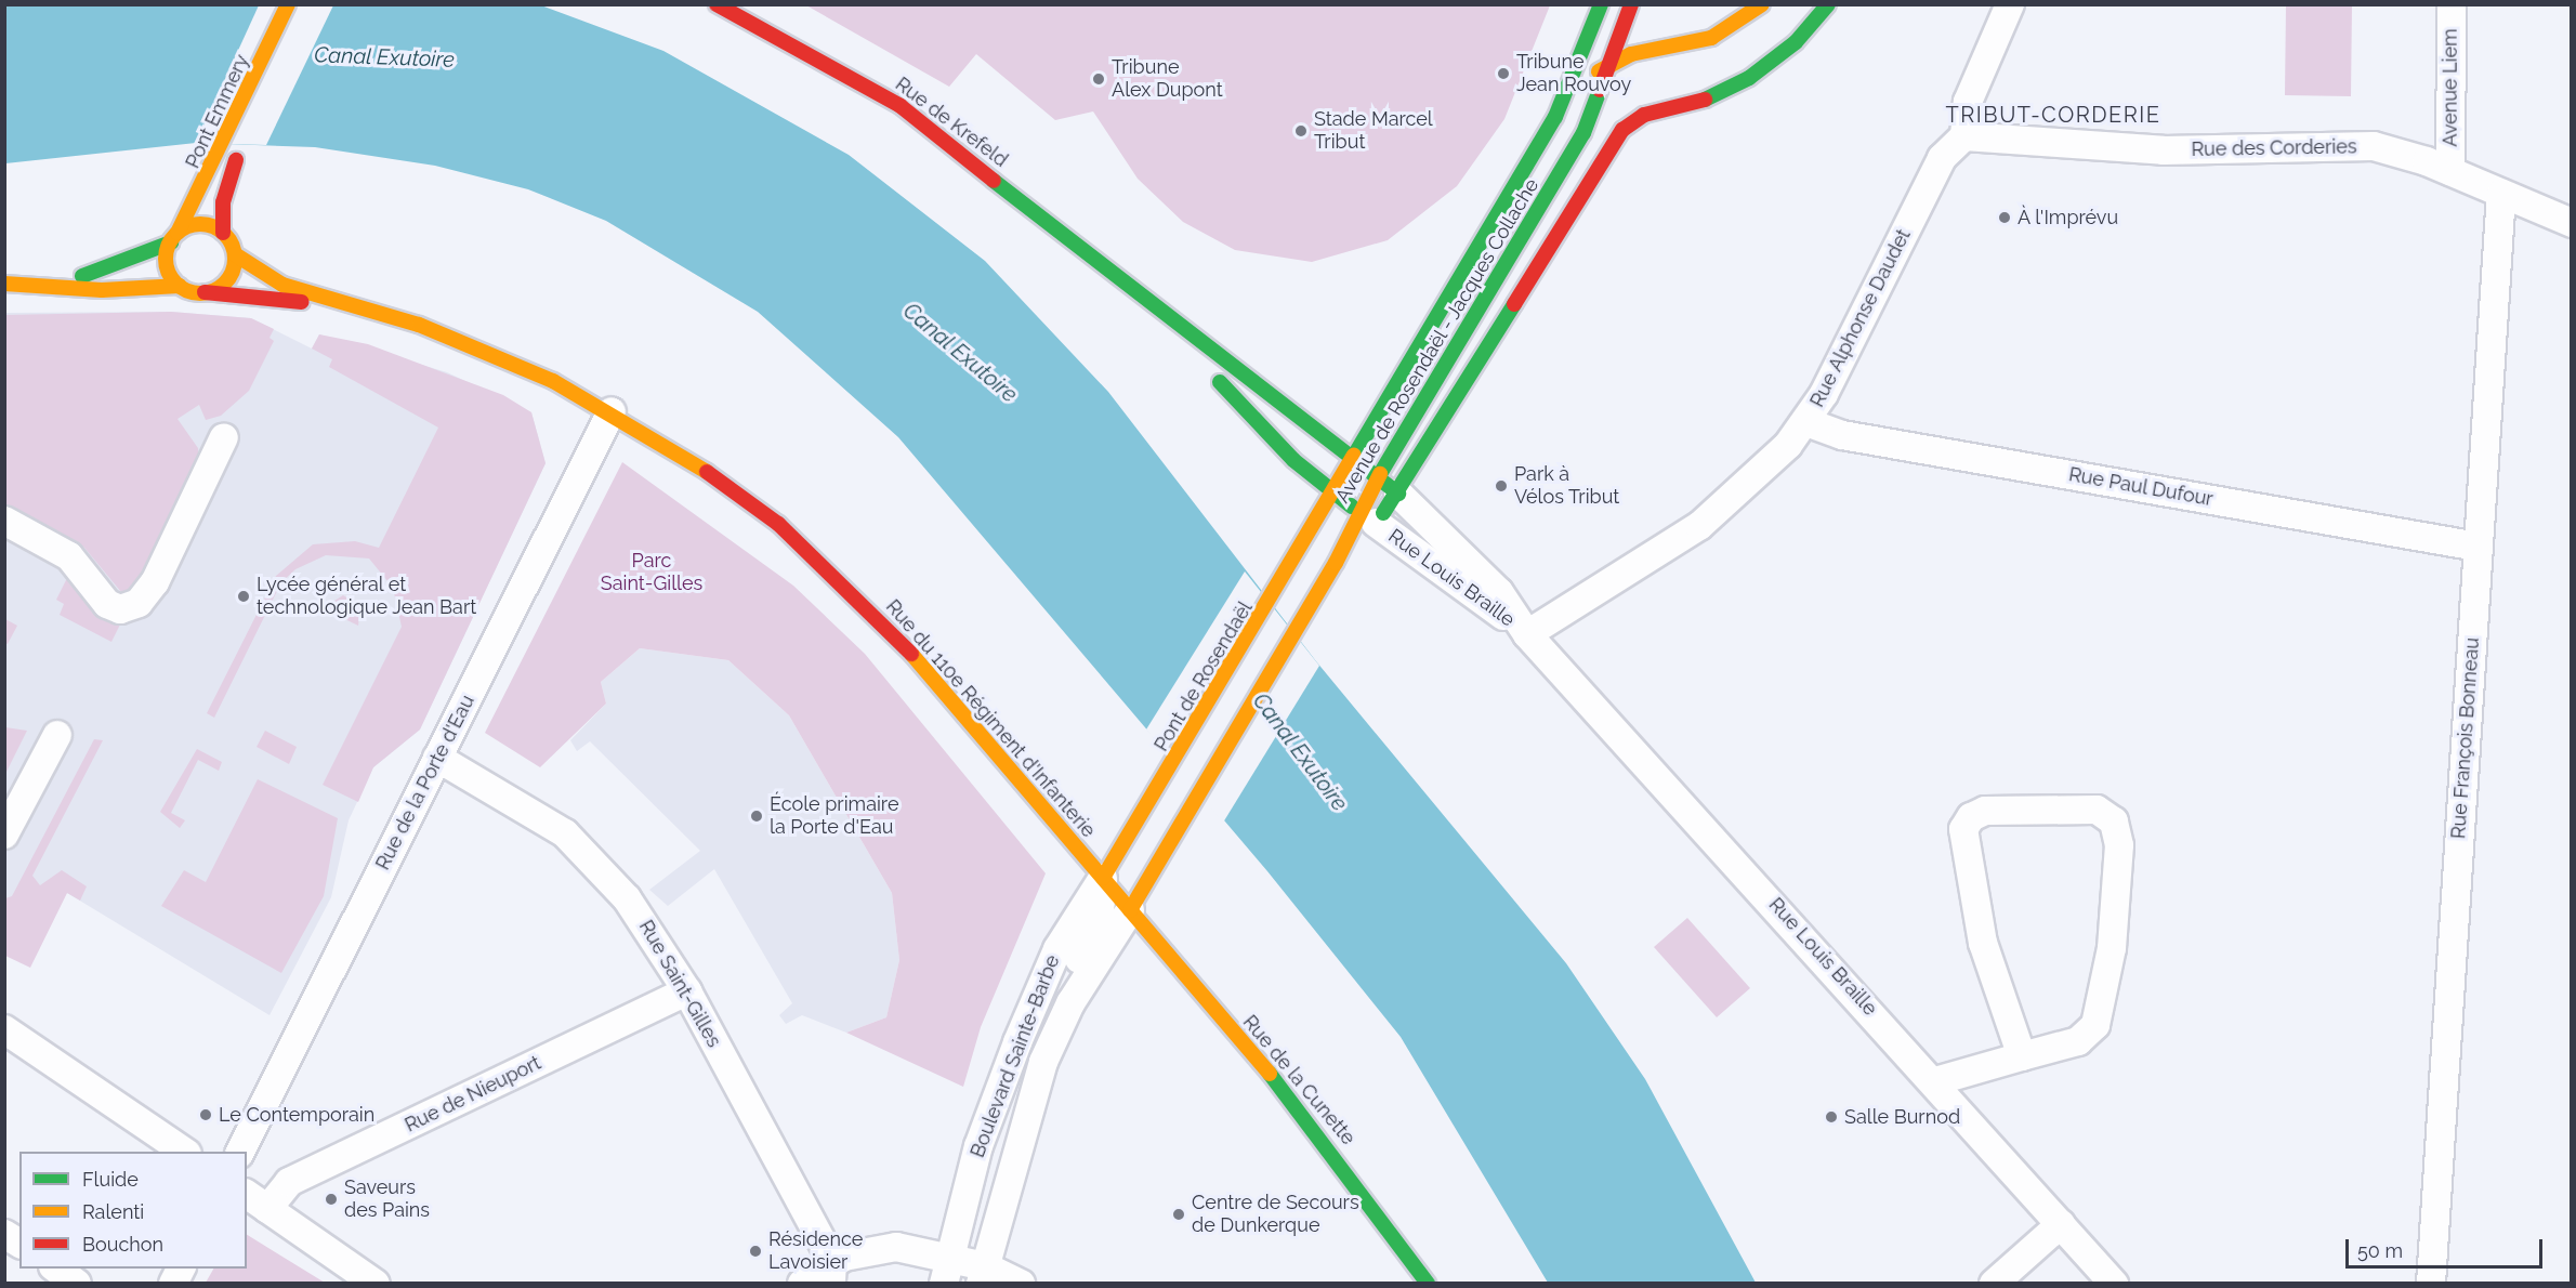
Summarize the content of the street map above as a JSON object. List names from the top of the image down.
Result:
{
  "streets": {
    "main road": [
      "Pont Emmery",
      "Rue de Krefeld",
      "Avenue de Rosendaël - Jacques Collache",
      "Pont de Rosendaël",
      "Rue du 110e Régiment d'Infanterie",
      "Boulevard Sainte-Barbe",
      "Rue de la Cunette"
    ],
    "street": [
      "Avenue Liem",
      "Rue des Corderies",
      "Rue Alphonse Daudet",
      "Rue Paul Dufour",
      "Rue Louis Braille",
      "Rue François Bonneau",
      "Rue de la Porte d'Eau",
      "Rue Saint-Gilles",
      "Rue de Nieuport"
    ]
  },
  "crossings": [
    ["Avenue Liem", "Rue des Corderies"],
    ["Pont Emmery", "Rue du 110e Régiment d'Infanterie"],
    ["Rue de Krefeld", "Avenue de Rosendaël - Jacques Collache"],
    ["Rue de Krefeld", "Rue Louis Braille"],
    ["Rue des Corderies", "Rue Alphonse Daudet"],
    ["Rue des Corderies", "Rue François Bonneau"],
    ["Rue Alphonse Daudet", "Rue Paul Dufour"],
    ["Rue Alphonse Daudet", "Rue Louis Braille"],
    ["Avenue de Rosendaël - Jacques Collache", "Rue Louis Braille"],
    ["Avenue de Rosendaël - Jacques Collache", "Pont de Rosendaël"],
    ["Avenue de Rosendaël - Jacques Collache", "Boulevard Sainte-Barbe"],
    ["Rue Paul Dufour", "Rue François Bonneau"],
    ["Pont de Rosendaël", "Boulevard Sainte-Barbe"],
    ["Rue du 110e Régiment d'Infanterie", "Rue de la Porte d'Eau"],
    ["Rue du 110e Régiment d'Infanterie", "Boulevard Sainte-Barbe"],
    ["Rue du 110e Régiment d'Infanterie", "Rue de la Cunette"],
    ["Rue de la Porte d'Eau", "Rue Saint-Gilles"],
    ["Rue Saint-Gilles", "Rue de Nieuport"],
    ["Boulevard Sainte-Barbe", "Rue de la Cunette"]
  ],
  "districts": ["TRIBUT-CORDERIE"],
  "water": ["Canal Exutoire"],
  "parks": ["Parc Saint-Gilles"],
  "places": [
    "Tribune Jean Rouvoy",
    "Tribune Alex Dupont",
    "Stade Marcel Tribut",
    "À l'Imprévu",
    "Park à Vélos Tribut",
    "Lycée général et technologique Jean Bart",
    "École primaire la Porte d'Eau",
    "Le Contemporain",
    "Salle Burnod",
    "Saveurs des Pains",
    "Centre de Secours de Dunkerque",
    "Résidence Lavoisier"
  ],
  "legend": ["Fluide", "Ralenti", "Bouchon"],
  "scale_bar": "50 m"
}
